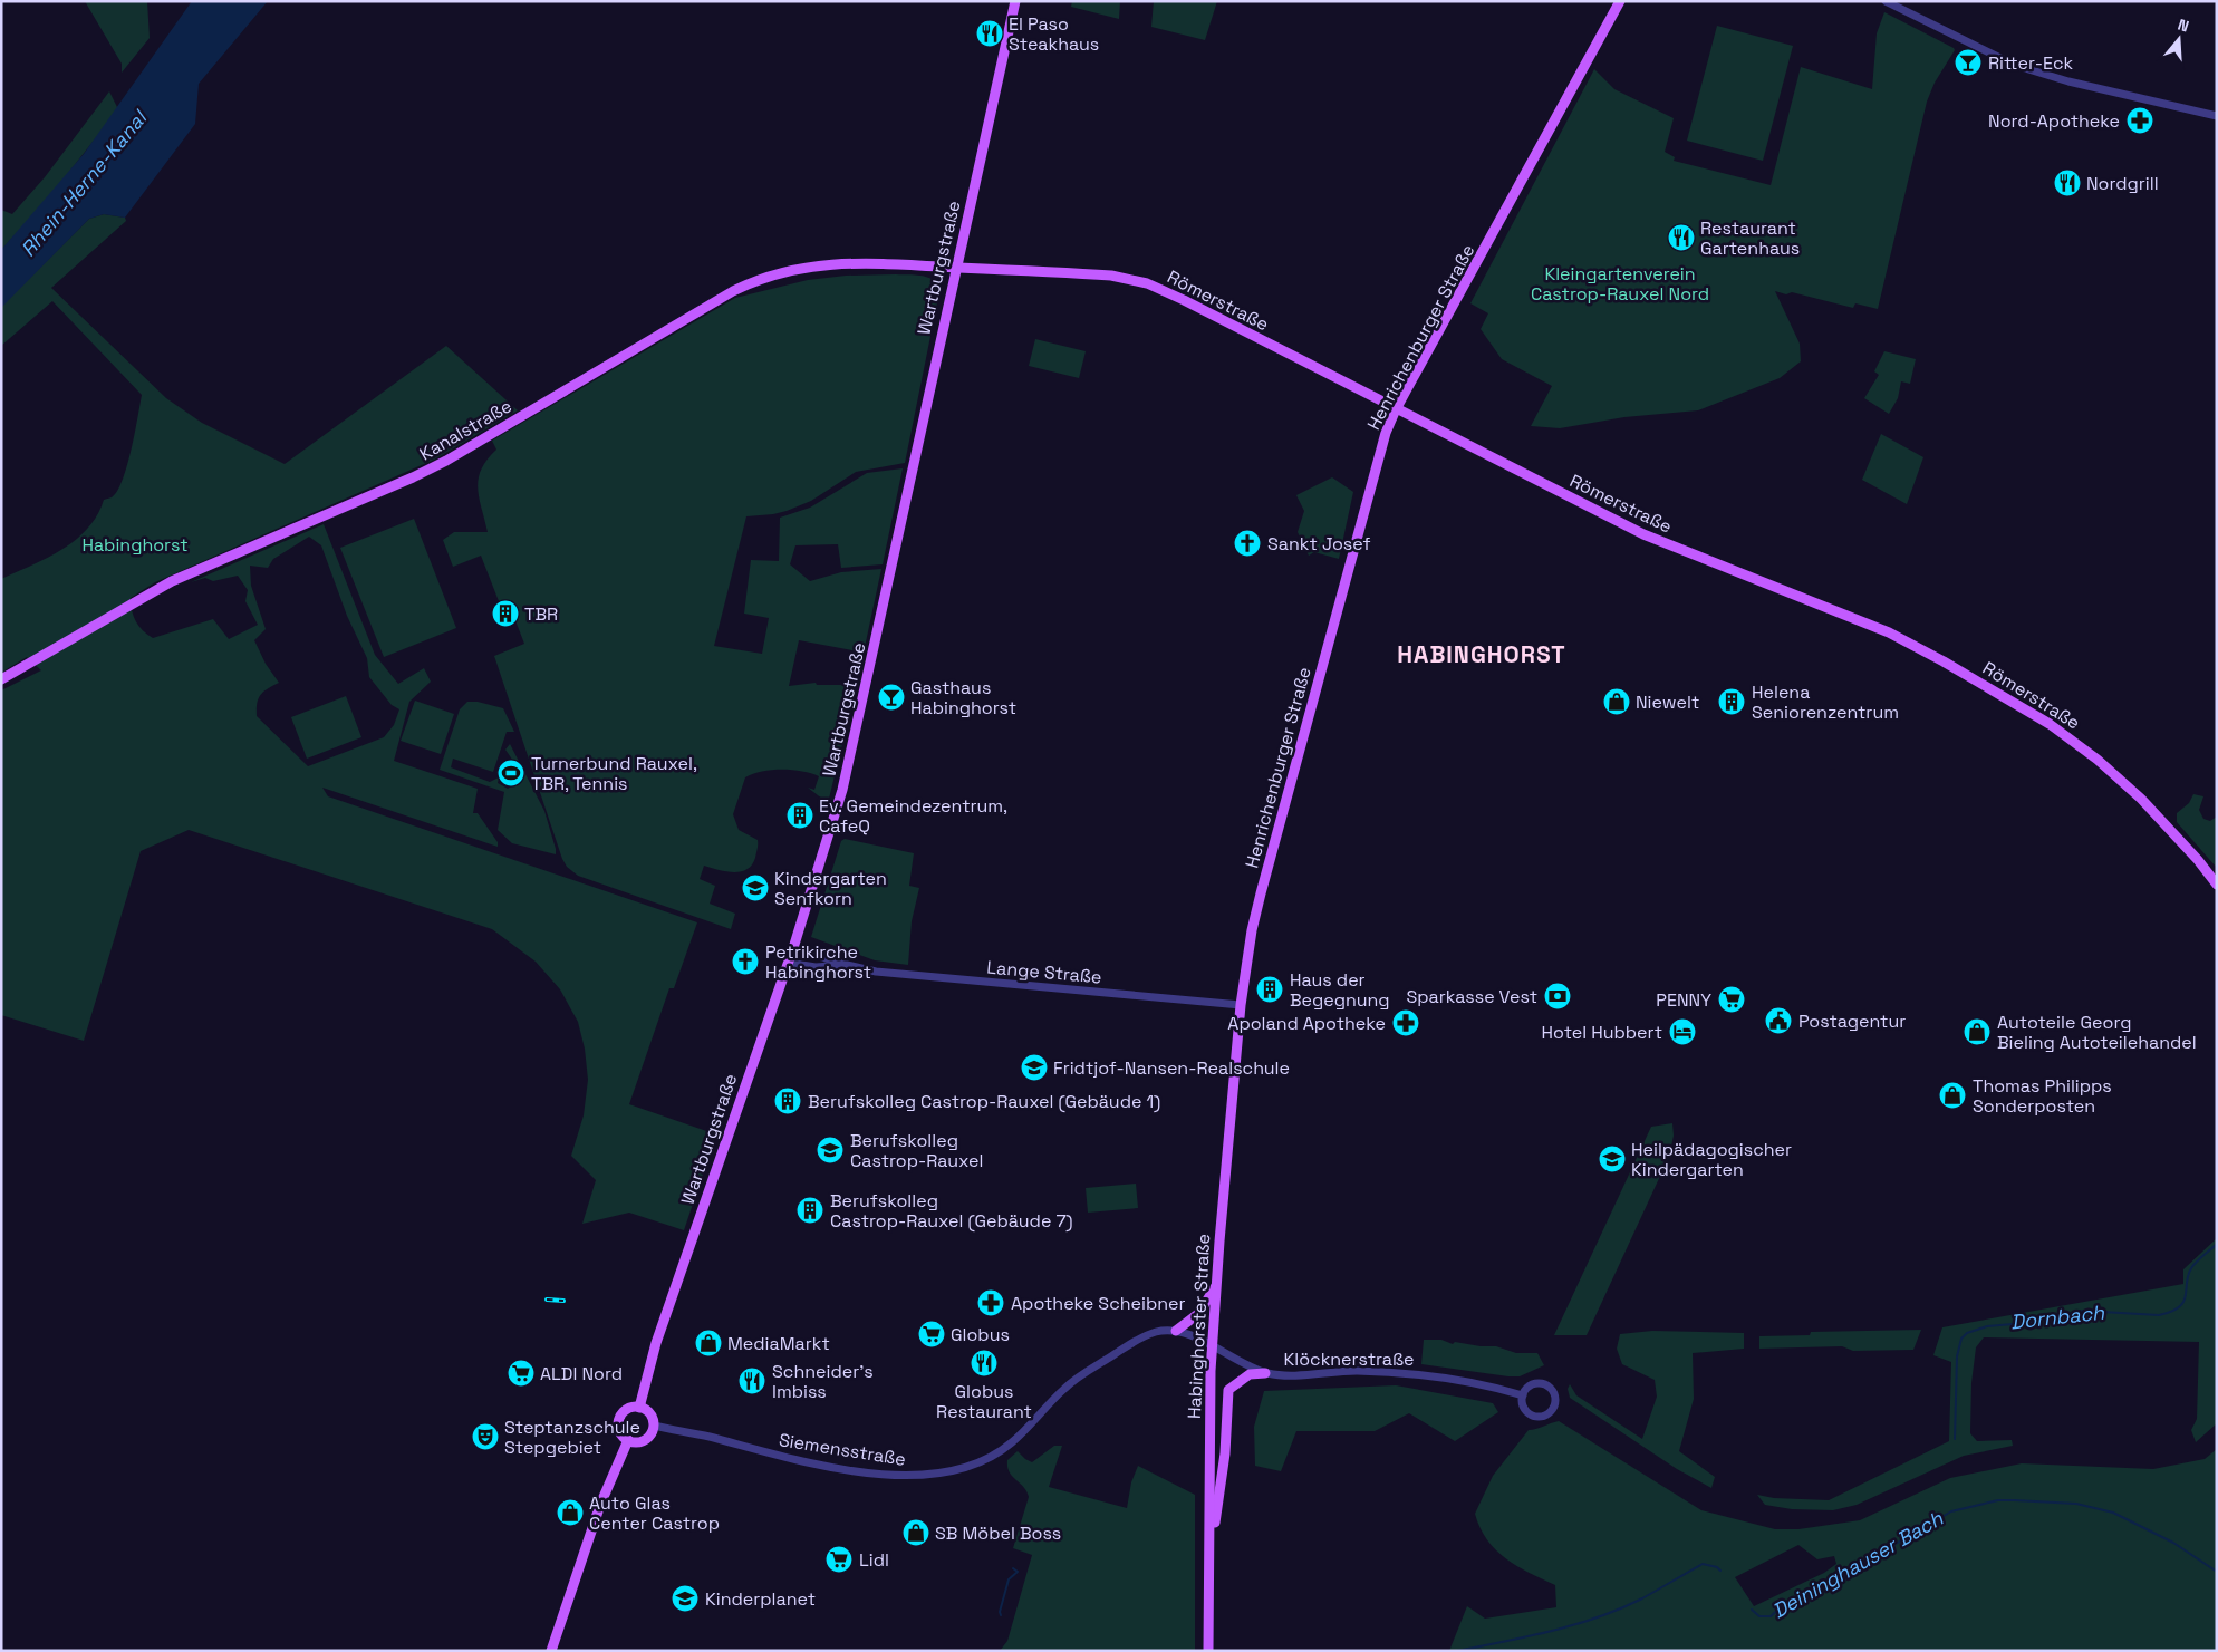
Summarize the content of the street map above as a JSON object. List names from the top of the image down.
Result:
{
  "streets": {
    "main road": [
      "Wartburgstraße",
      "Römerstraße",
      "Henrichenburger Straße",
      "Kanalstraße",
      "Habinghorster Straße"
    ],
    "street": ["Lange Straße", "Klöcknerstraße", "Siemensstraße"]
  },
  "crossings": [
    ["Wartburgstraße", "Römerstraße"],
    ["Wartburgstraße", "Kanalstraße"],
    ["Wartburgstraße", "Lange Straße"],
    ["Wartburgstraße", "Siemensstraße"],
    ["Römerstraße", "Henrichenburger Straße"],
    ["Römerstraße", "Kanalstraße"],
    ["Henrichenburger Straße", "Lange Straße"],
    ["Henrichenburger Straße", "Habinghorster Straße"],
    ["Lange Straße", "Habinghorster Straße"],
    ["Habinghorster Straße", "Klöcknerstraße"]
  ],
  "districts": ["HABINGHORST"],
  "water": ["Rhein-Herne-Kanal", "Dornbach", "Deininghauser Bach"],
  "parks": ["Kleingartenverein Castrop-Rauxel Nord", "Habinghorst"],
  "places": {
    "restaurant": [
      "El Paso Steakhaus",
      "Nordgrill",
      "Restaurant Gartenhaus",
      "Globus Restaurant",
      "Schneider's Imbiss"
    ],
    "bar": ["Ritter-Eck", "Gasthaus Habinghorst"],
    "pharmacy": ["Nord-Apotheke", "Apoland Apotheke", "Apotheke Scheibner"],
    "church": ["Sankt Josef", "Petrikirche Habinghorst"],
    "building": [
      "TBR",
      "Helena Seniorenzentrum",
      "Ev. Gemeindezentrum, CafeQ",
      "Haus der Begegnung",
      "Berufskolleg Castrop-Rauxel (Gebäude 1)",
      "Berufskolleg Castrop-Rauxel (Gebäude 7)"
    ],
    "shop": [
      "Niewelt",
      "Autoteile Georg Bieling Autoteilehandel",
      "Thomas Philipps Sonderposten",
      "MediaMarkt",
      "Auto Glas Center Castrop",
      "SB Möbel Boss"
    ],
    "sports": ["Turnerbund Rauxel, TBR, Tennis"],
    "school or university": [
      "Kindergarten Senfkorn",
      "Fridtjof-Nansen-Realschule",
      "Berufskolleg Castrop-Rauxel",
      "Heilpädagogischer Kindergarten",
      "Kinderplanet"
    ],
    "bank": ["Sparkasse Vest"],
    "supermarket": [
      "PENNY",
      "Globus",
      "ALDI Nord",
      "Lidl"
    ],
    "public building": ["Postagentur"],
    "hotel": ["Hotel Hubbert"],
    "theatre": ["Steptanzschule Stepgebiet"]
  },
  "north": "top"
}
